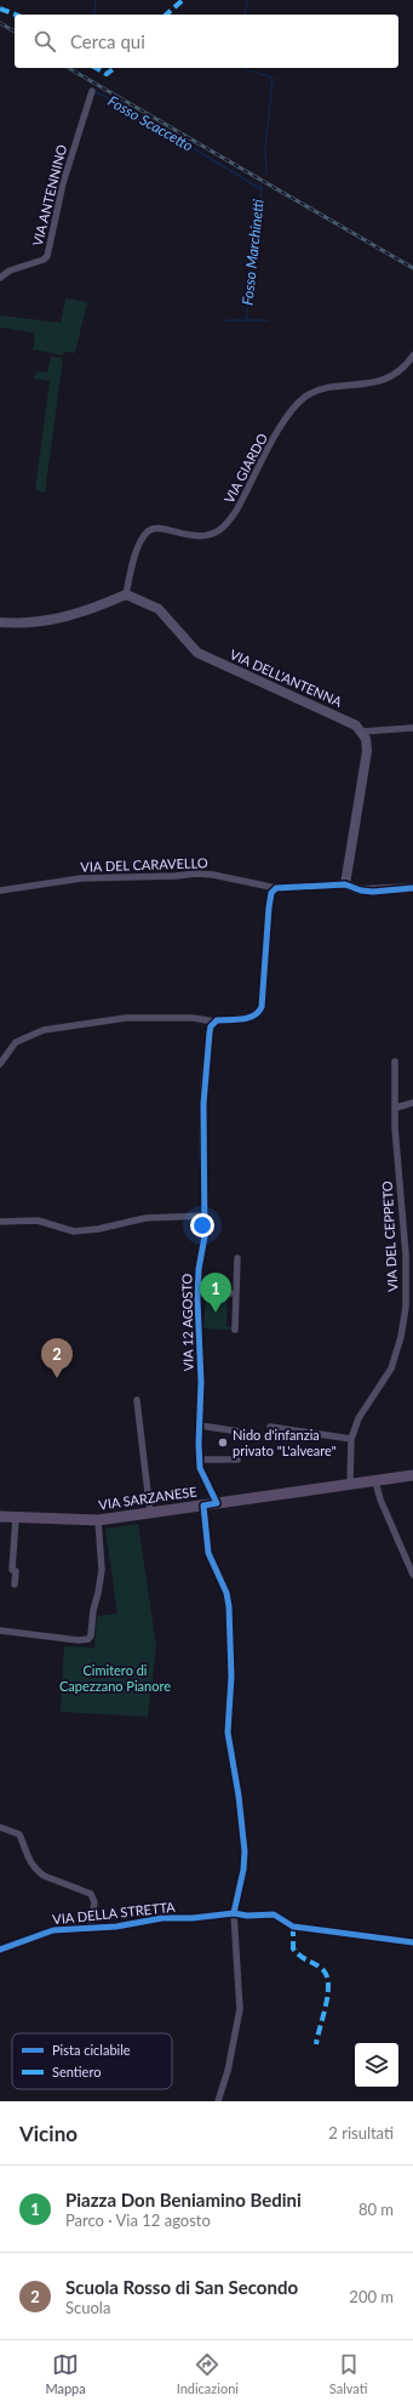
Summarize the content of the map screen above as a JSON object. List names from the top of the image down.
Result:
{
  "streets": {
    "main road": ["VIA SARZANESE"],
    "street": [
      "VIA ANTENNINO",
      "VIA GIARDO",
      "VIA DELL'ANTENNA",
      "VIA DEL CARAVELLO",
      "VIA DEL CEPPETO",
      "VIA 12 AGOSTO",
      "VIA DELLA STRETTA"
    ]
  },
  "crossings": [
    ["VIA GIARDO", "VIA DELL'ANTENNA"],
    ["VIA DEL CEPPETO", "VIA SARZANESE"],
    ["VIA 12 AGOSTO", "VIA SARZANESE"]
  ],
  "water": ["Fosso Scaccetto", "Fosso Marchinetti"],
  "parks": ["Cimitero di Capezzano Pianore"],
  "places": ["Nido d'infanzia privato \"L'alveare\""],
  "legend": ["Pista ciclabile", "Sentiero"],
  "page": {
    "search": "Cerca qui",
    "pins": ["1", "2"],
    "heading": ["Vicino", "2 risultati"],
    "list": [
      {
        "mark": "1",
        "name": "Piazza Don Beniamino Bedini",
        "note": "Parco · Via 12 agosto",
        "value": "80 m"
      },
      {
        "mark": "2",
        "name": "Scuola Rosso di San Secondo",
        "note": "Scuola",
        "value": "200 m"
      }
    ],
    "nav": ["Mappa", "Indicazioni", "Salvati"]
  }
}
